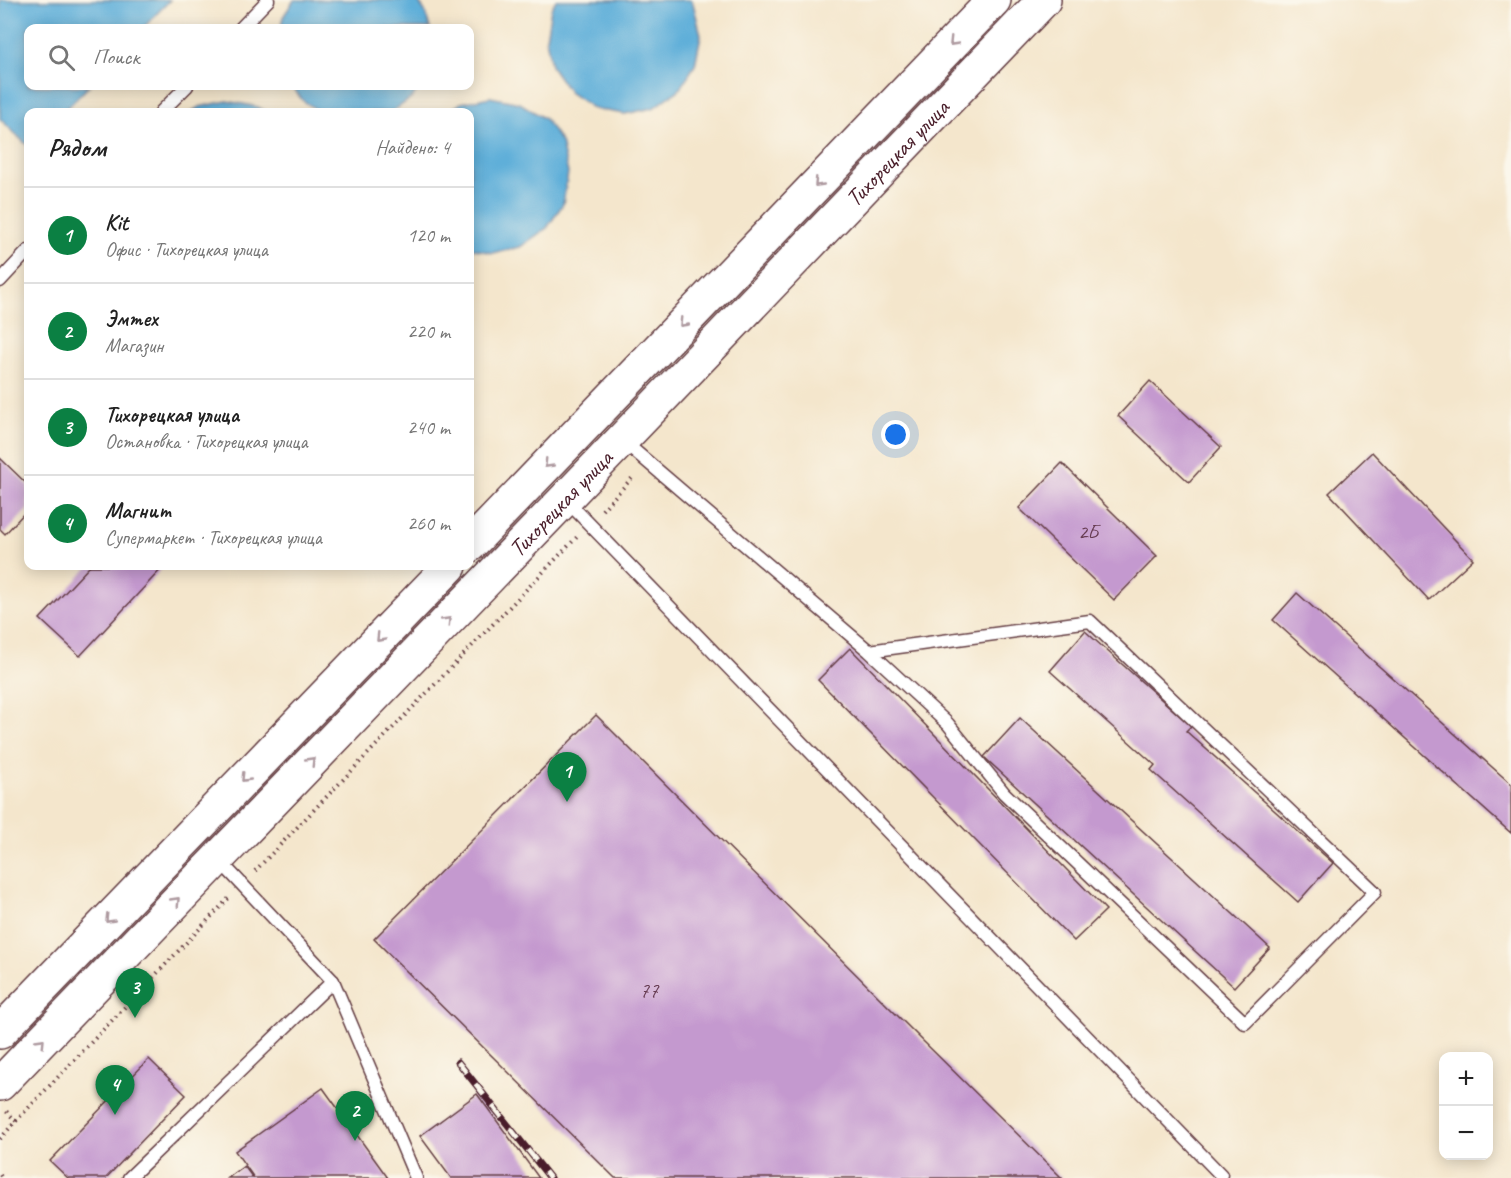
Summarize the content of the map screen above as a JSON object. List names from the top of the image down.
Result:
{
  "streets": {
    "main road": ["Тихорецкая улица"]
  },
  "house_numbers": ["2Б", "77"],
  "page": {
    "search": "Поиск",
    "heading": ["Рядом", "Найдено: 4"],
    "list": [
      {
        "mark": "1",
        "name": "Kit",
        "note": "Офис · Тихорецкая улица",
        "value": "120 m"
      },
      {
        "mark": "2",
        "name": "Эмтех",
        "note": "Магазин",
        "value": "220 m"
      },
      {
        "mark": "3",
        "name": "Тихорецкая улица",
        "note": "Остановка · Тихорецкая улица",
        "value": "240 m"
      },
      {
        "mark": "4",
        "name": "Магнит",
        "note": "Супермаркет · Тихорецкая улица",
        "value": "260 m"
      }
    ],
    "pins": [
      "1",
      "3",
      "4",
      "2"
    ],
    "map_buttons": ["+", "−"]
  }
}
